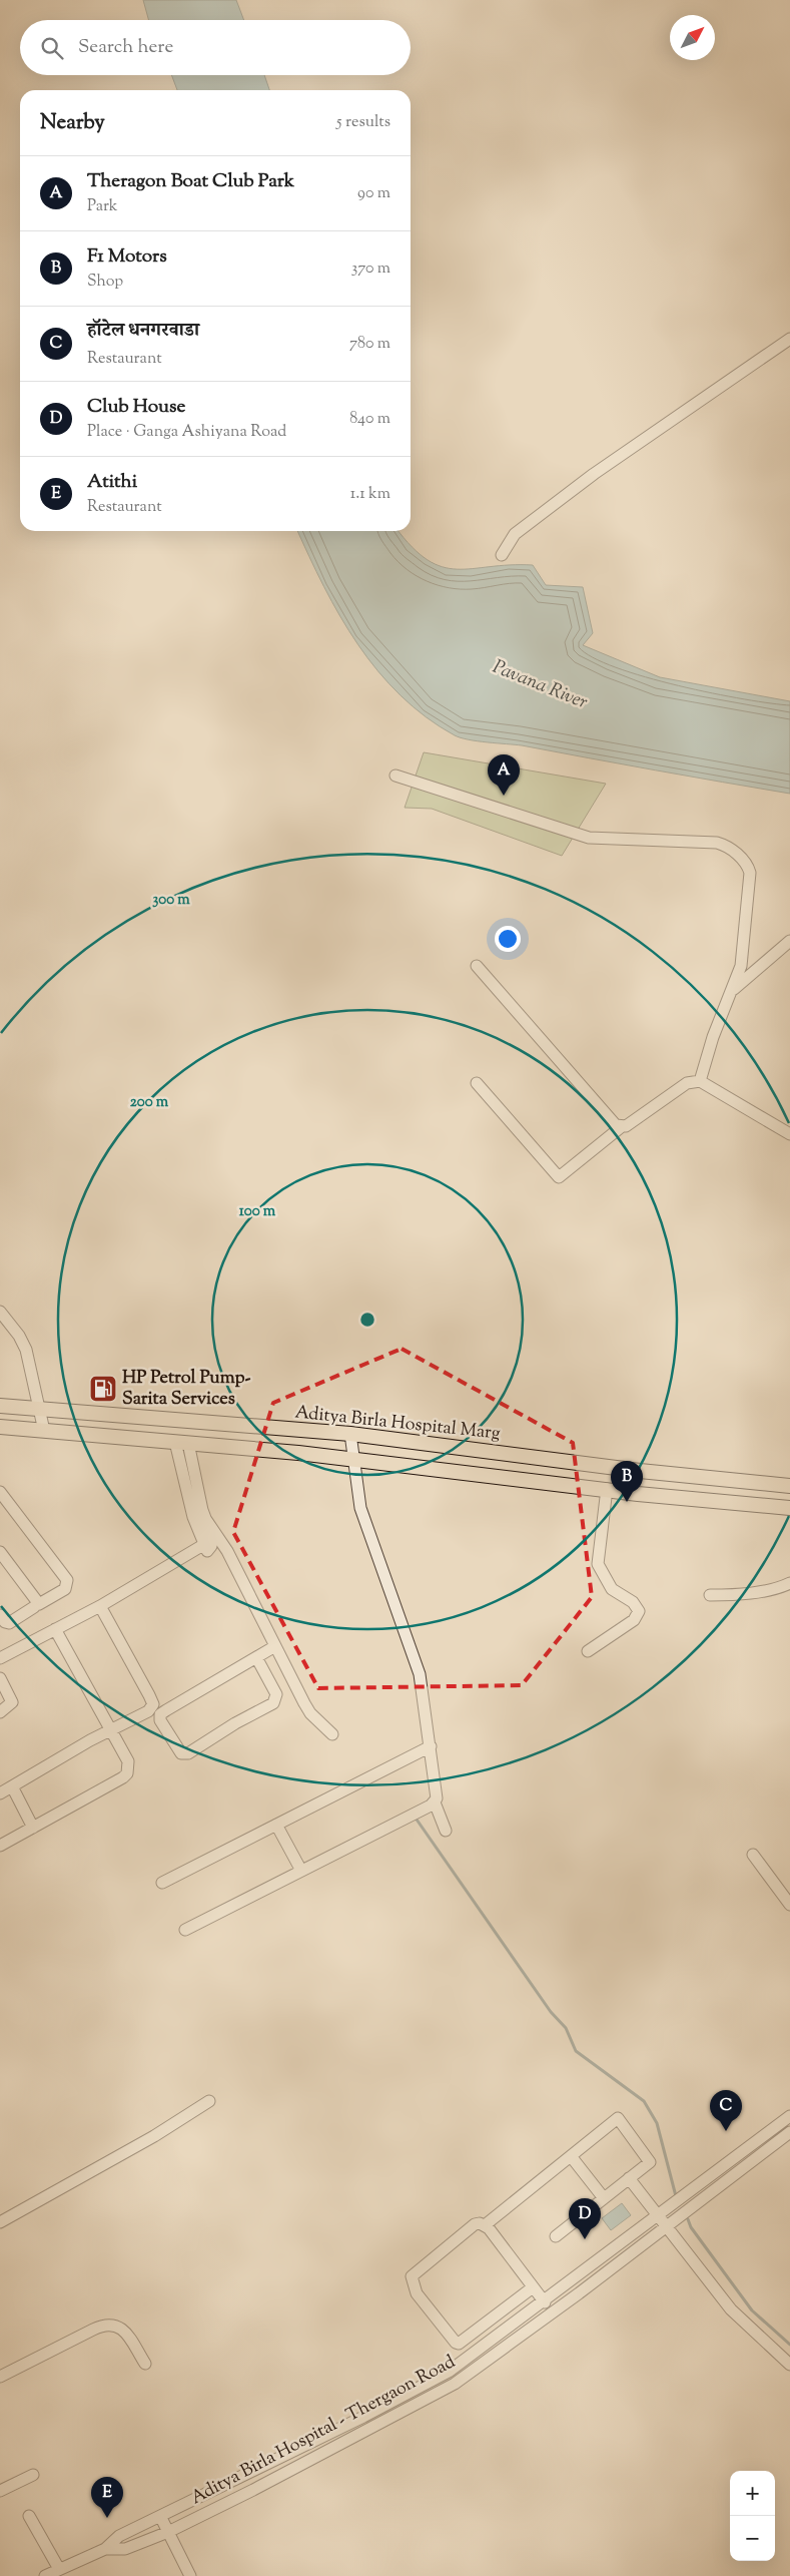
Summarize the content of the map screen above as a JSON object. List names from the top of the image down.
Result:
{
  "streets": {
    "main road": ["Aditya Birla Hospital Marg"],
    "street": ["Aditya Birla Hospital - Thergaon Road"]
  },
  "water": ["Pavana River"],
  "places": {
    "fuel station": ["HP Petrol Pump- Sarita Services"]
  },
  "north": "top right",
  "page": {
    "search": "Search here",
    "heading": ["Nearby", "5 results"],
    "list": [
      {
        "mark": "A",
        "name": "Theragon Boat Club Park",
        "note": "Park",
        "value": "90 m"
      },
      {
        "mark": "B",
        "name": "F1 Motors",
        "note": "Shop",
        "value": "370 m"
      },
      {
        "mark": "C",
        "name": "हॉटेल धनगरवाडा",
        "note": "Restaurant",
        "value": "780 m"
      },
      {
        "mark": "D",
        "name": "Club House",
        "note": "Place · Ganga Ashiyana Road",
        "value": "840 m"
      },
      {
        "mark": "E",
        "name": "Atithi",
        "note": "Restaurant",
        "value": "1.1 km"
      }
    ],
    "pins": [
      "A",
      "B",
      "C",
      "D",
      "E"
    ],
    "map_buttons": ["+", "−"]
  },
  "rings": ["300 m", "200 m", "100 m"]
}
